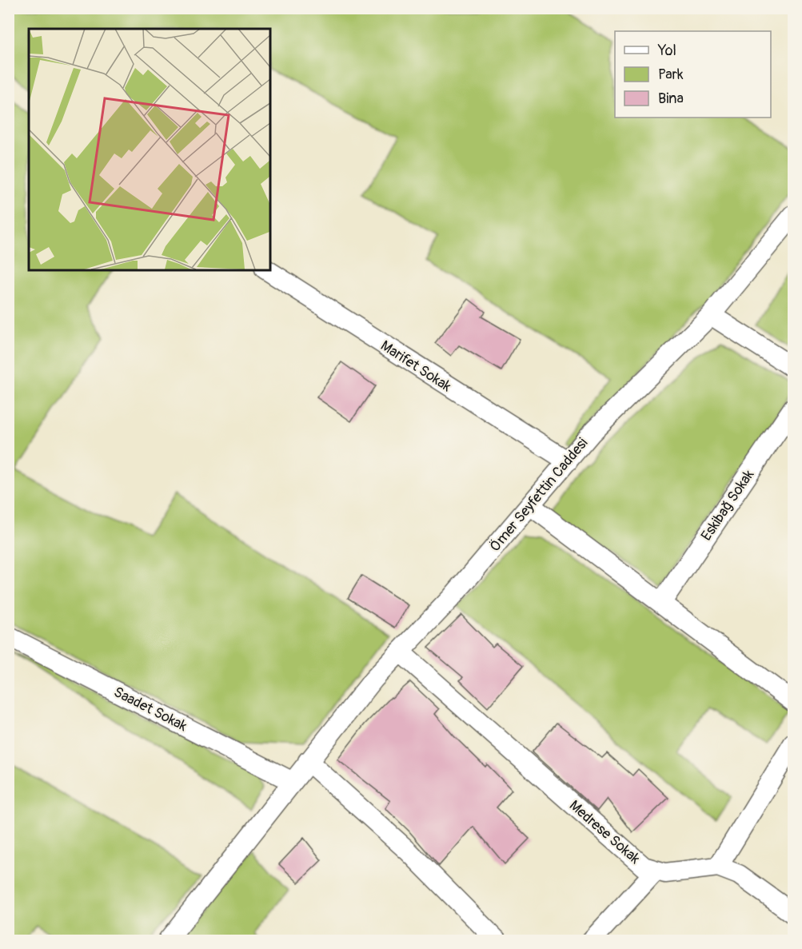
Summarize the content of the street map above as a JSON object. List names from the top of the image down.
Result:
{
  "streets": {
    "street": [
      "Marifet Sokak",
      "Ömer Seyfettin Caddesi",
      "Eskibağ Sokak",
      "Saadet Sokak",
      "Medrese Sokak"
    ]
  },
  "crossings": [
    ["Marifet Sokak", "Ömer Seyfettin Caddesi"],
    ["Ömer Seyfettin Caddesi", "Saadet Sokak"],
    ["Ömer Seyfettin Caddesi", "Medrese Sokak"]
  ],
  "legend": ["Yol", "Park", "Bina"]
}
